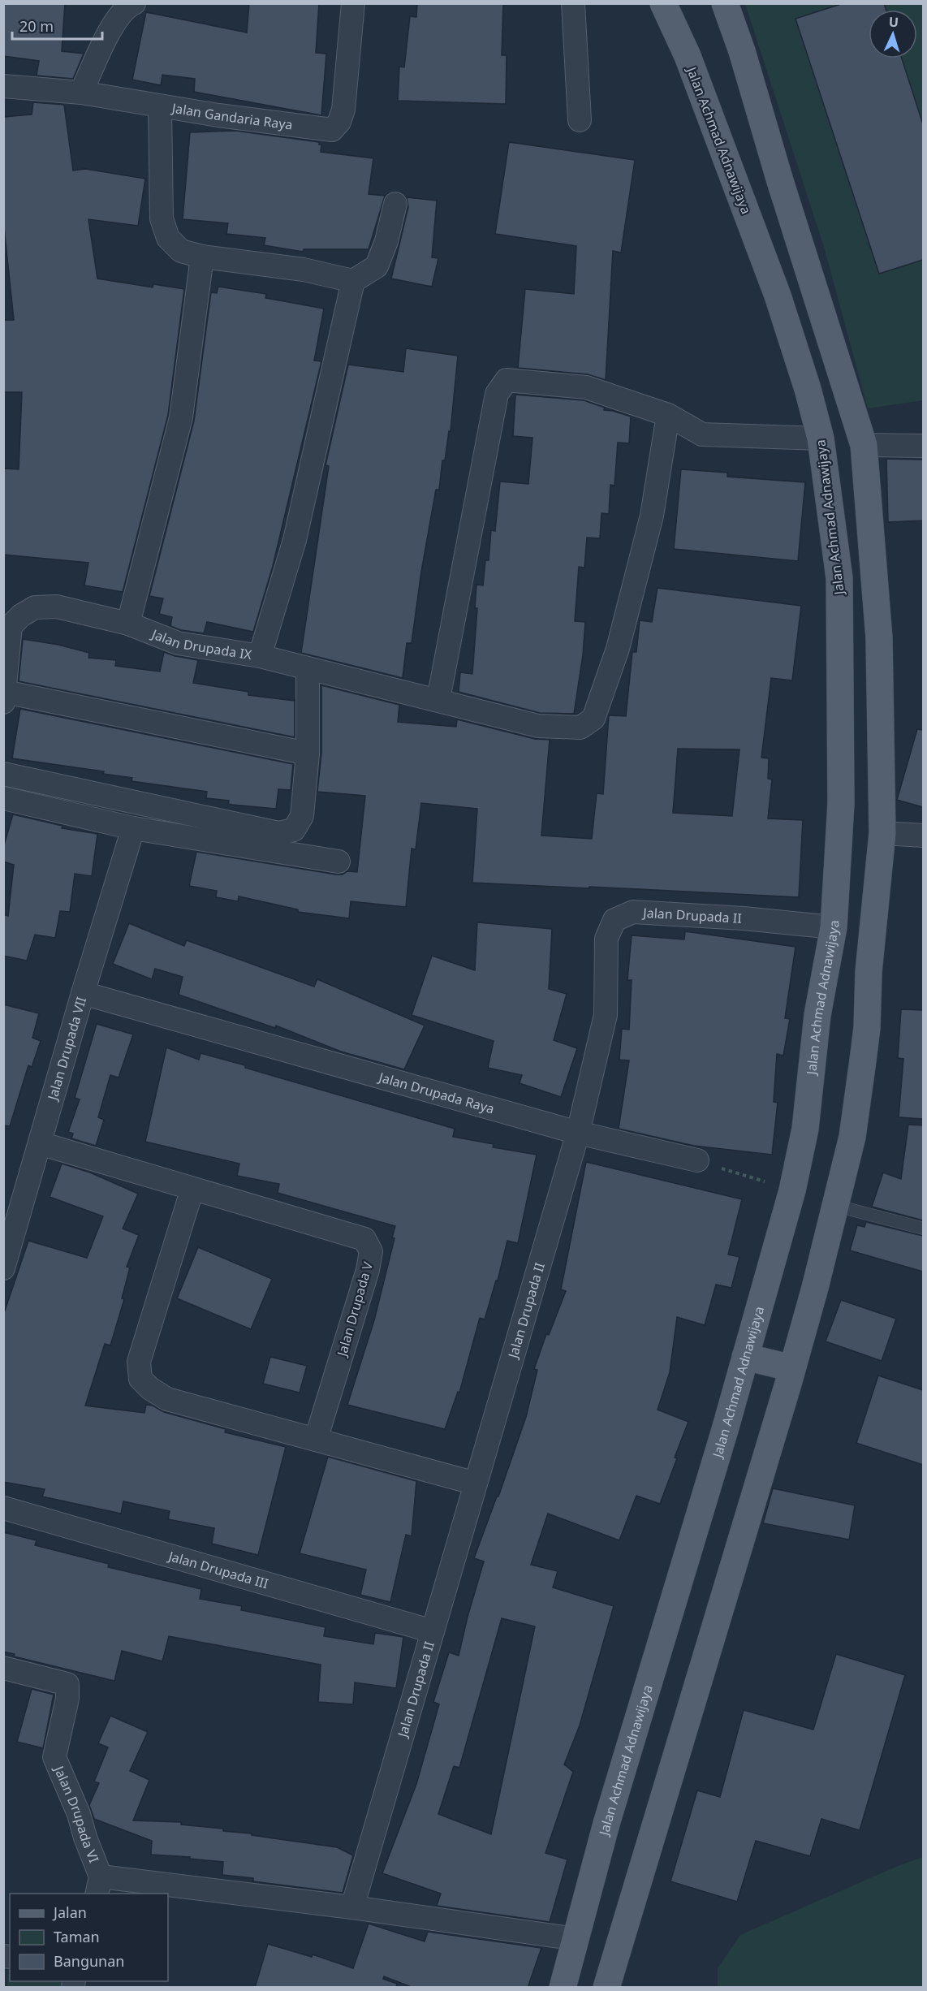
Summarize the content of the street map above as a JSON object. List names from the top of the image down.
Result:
{
  "streets": {
    "main road": ["Jalan Achmad Adnawijaya"],
    "street": [
      "Jalan Gandaria Raya",
      "Jalan Drupada IX",
      "Jalan Drupada II",
      "Jalan Drupada VII",
      "Jalan Drupada Raya",
      "Jalan Drupada V",
      "Jalan Drupada III",
      "Jalan Drupada VI"
    ]
  },
  "crossings": [
    ["Jalan Achmad Adnawijaya", "Jalan Drupada II"],
    ["Jalan Drupada II", "Jalan Drupada Raya"],
    ["Jalan Drupada II", "Jalan Drupada III"],
    ["Jalan Drupada VII", "Jalan Drupada Raya"],
    ["Jalan Drupada VII", "Jalan Drupada V"]
  ],
  "legend": ["Jalan", "Taman", "Bangunan"],
  "scale_bar": "20 m",
  "north": "top"
}
